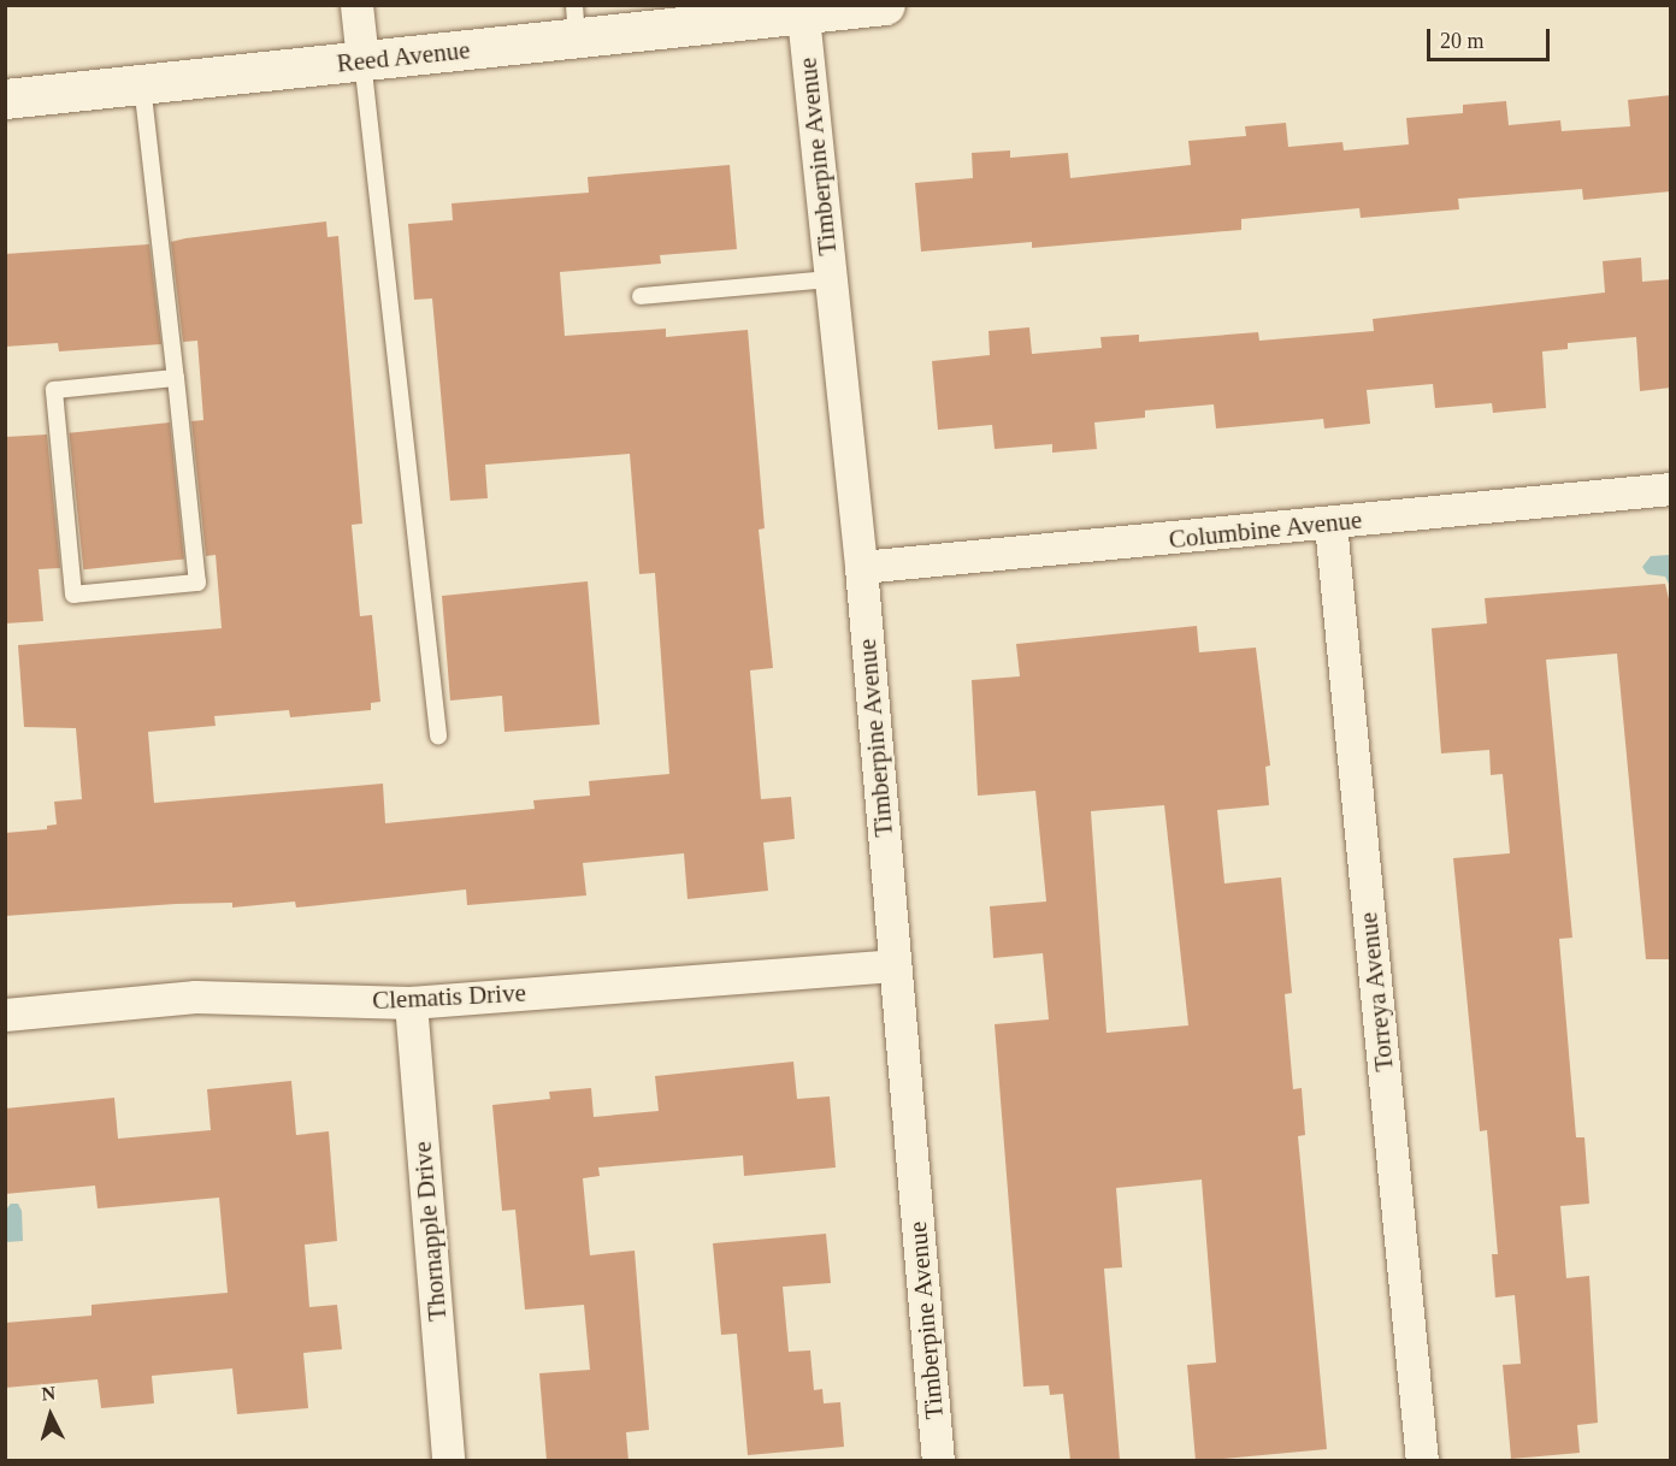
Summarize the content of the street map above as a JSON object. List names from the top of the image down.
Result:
{
  "streets": {
    "main road": ["Reed Avenue"],
    "street": [
      "Timberpine Avenue",
      "Columbine Avenue",
      "Torreya Avenue",
      "Clematis Drive",
      "Thornapple Drive"
    ]
  },
  "crossings": [
    ["Reed Avenue", "Timberpine Avenue"],
    ["Timberpine Avenue", "Columbine Avenue"],
    ["Timberpine Avenue", "Clematis Drive"],
    ["Columbine Avenue", "Torreya Avenue"],
    ["Clematis Drive", "Thornapple Drive"]
  ],
  "scale_bar": "20 m",
  "north": "top"
}
